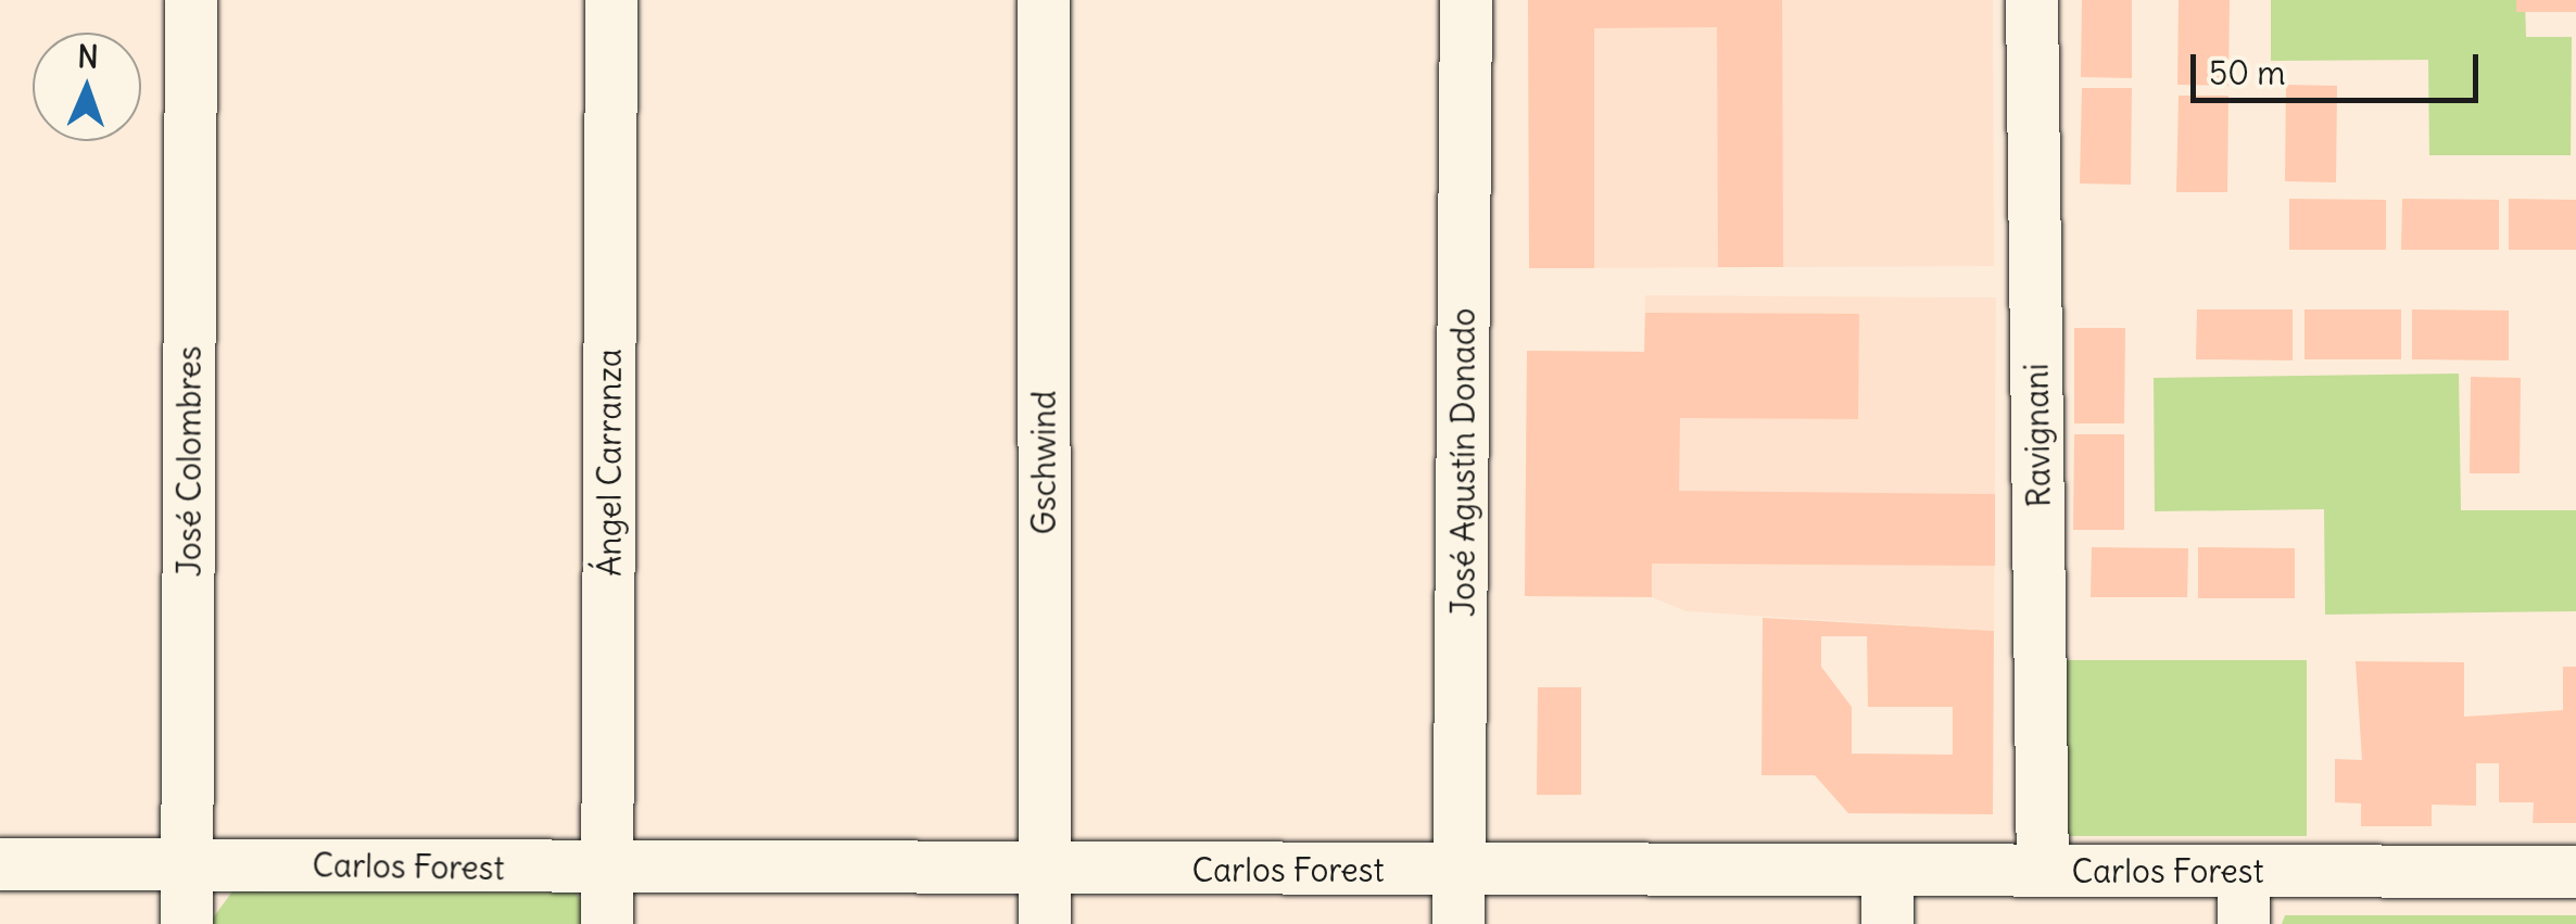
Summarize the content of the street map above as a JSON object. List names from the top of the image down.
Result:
{
  "streets": {
    "street": [
      "Ravignani",
      "José Colombres",
      "Ángel Carranza",
      "Gschwind",
      "José Agustín Donado",
      "Carlos Forest"
    ]
  },
  "crossings": [
    ["Ravignani", "Carlos Forest"],
    ["José Colombres", "Carlos Forest"],
    ["Ángel Carranza", "Carlos Forest"],
    ["Gschwind", "Carlos Forest"],
    ["José Agustín Donado", "Carlos Forest"]
  ],
  "scale_bar": "50 m",
  "north": "top"
}
